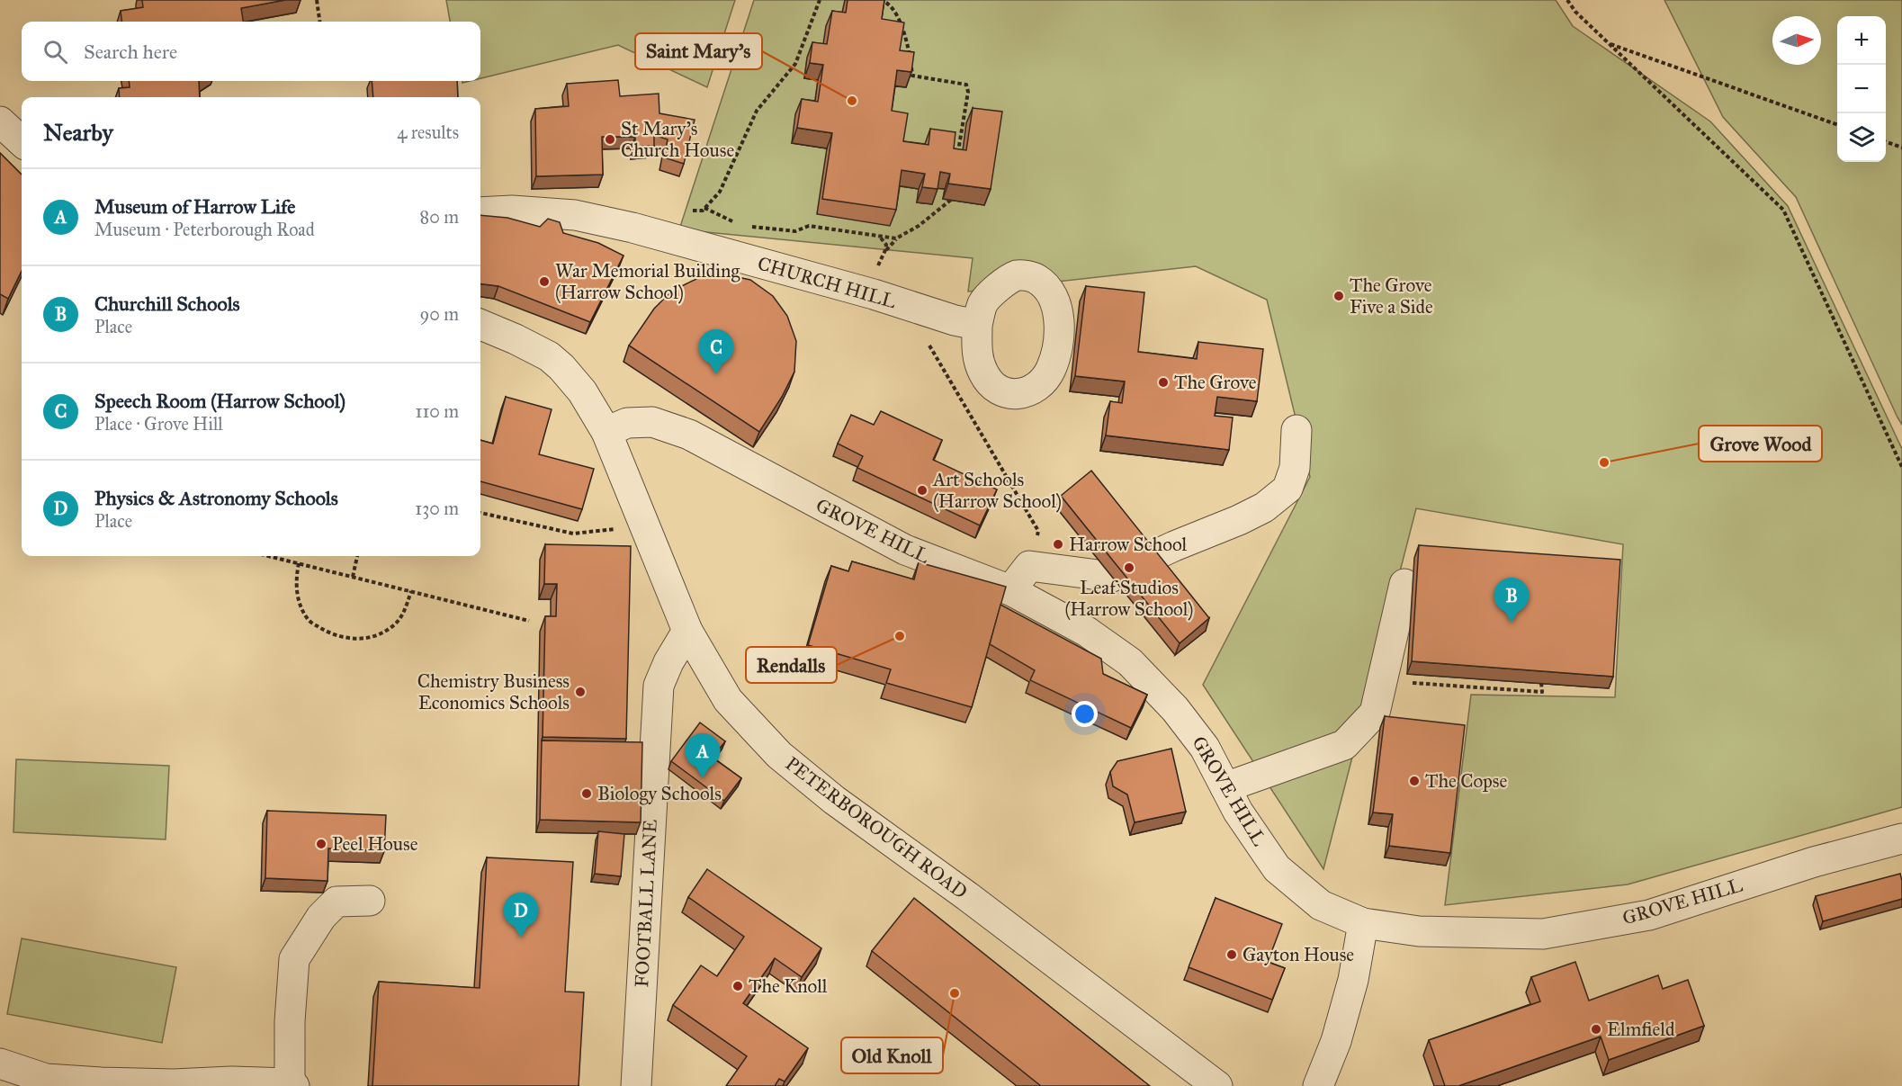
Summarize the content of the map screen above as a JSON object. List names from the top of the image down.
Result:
{
  "streets": {
    "street": [
      "CHURCH HILL",
      "GROVE HILL",
      "PETERBOROUGH ROAD",
      "FOOTBALL LANE"
    ]
  },
  "crossings": [
    ["GROVE HILL", "PETERBOROUGH ROAD"],
    ["PETERBOROUGH ROAD", "FOOTBALL LANE"]
  ],
  "places": [
    "Saint Mary's",
    "St Mary's Church House",
    "War Memorial Building (Harrow School)",
    "The Grove Five a Side",
    "The Grove",
    "Grove Wood",
    "Art Schools (Harrow School)",
    "Harrow School",
    "Leaf Studios (Harrow School)",
    "Rendalls",
    "Chemistry Business Economics Schools",
    "The Copse",
    "Biology Schools",
    "Peel House",
    "Gayton House",
    "The Knoll",
    "Old Knoll",
    "Elmfield"
  ],
  "north": "right",
  "page": {
    "map_buttons": ["+", "−"],
    "search": "Search here",
    "heading": ["Nearby", "4 results"],
    "list": [
      {
        "mark": "A",
        "name": "Museum of Harrow Life",
        "note": "Museum · Peterborough Road",
        "value": "80 m"
      },
      {
        "mark": "B",
        "name": "Churchill Schools",
        "note": "Place",
        "value": "90 m"
      },
      {
        "mark": "C",
        "name": "Speech Room (Harrow School)",
        "note": "Place · Grove Hill",
        "value": "110 m"
      },
      {
        "mark": "D",
        "name": "Physics & Astronomy Schools",
        "note": "Place",
        "value": "130 m"
      }
    ],
    "pins": [
      "C",
      "B",
      "A",
      "D"
    ]
  }
}
